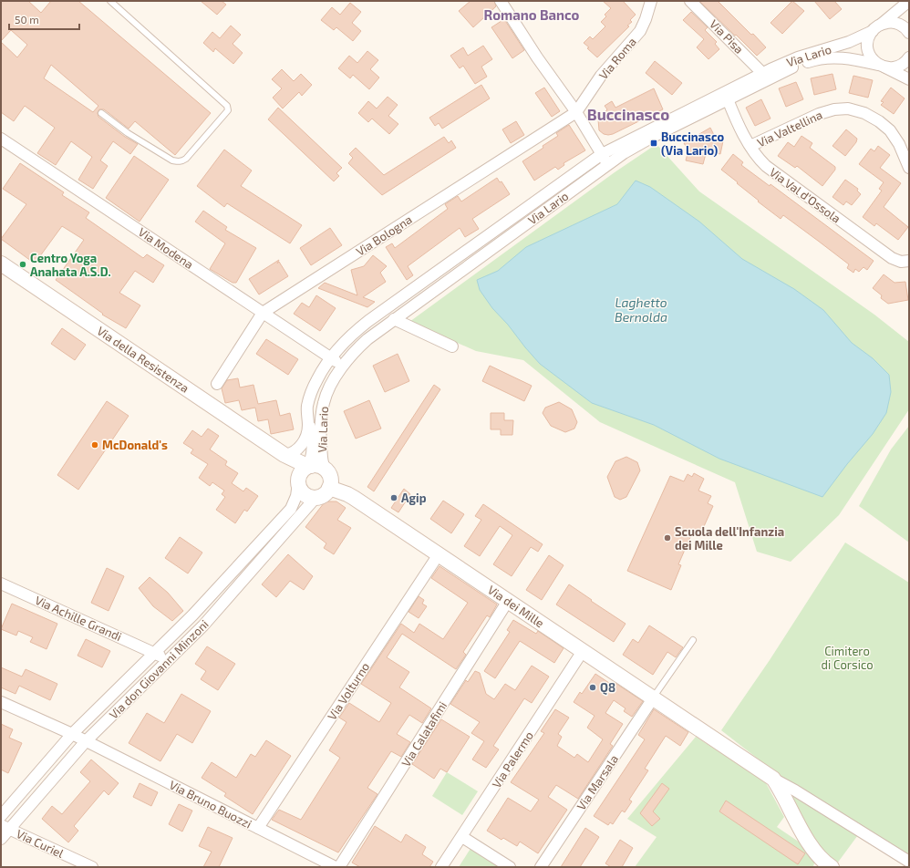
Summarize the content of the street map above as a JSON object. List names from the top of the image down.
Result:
{
  "streets": {
    "street": [
      "Via Pisa",
      "Via Lario",
      "Via Roma",
      "Via Valtellina",
      "Via Val d'Ossola",
      "Via Bologna",
      "Via Modena",
      "Via della Resistenza",
      "Via dei Mille",
      "Via Achille Grandi",
      "Via don Giovanni Minzoni",
      "Via Volturno",
      "Via Calatafimi",
      "Via Palermo",
      "Via Marsala",
      "Via Bruno Buozzi",
      "Via Curiel"
    ]
  },
  "crossings": [
    ["Via Pisa", "Via Lario"],
    ["Via Lario", "Via Val d'Ossola"],
    ["Via Lario", "Via Modena"],
    ["Via Lario", "Via della Resistenza"],
    ["Via Lario", "Via dei Mille"],
    ["Via Lario", "Via don Giovanni Minzoni"],
    ["Via Roma", "Via Bologna"],
    ["Via Valtellina", "Via Val d'Ossola"],
    ["Via Bologna", "Via Modena"],
    ["Via della Resistenza", "Via dei Mille"],
    ["Via della Resistenza", "Via don Giovanni Minzoni"],
    ["Via dei Mille", "Via don Giovanni Minzoni"],
    ["Via dei Mille", "Via Volturno"],
    ["Via dei Mille", "Via Calatafimi"],
    ["Via dei Mille", "Via Palermo"],
    ["Via dei Mille", "Via Marsala"],
    ["Via Achille Grandi", "Via don Giovanni Minzoni"],
    ["Via don Giovanni Minzoni", "Via Bruno Buozzi"],
    ["Via don Giovanni Minzoni", "Via Curiel"],
    ["Via Volturno", "Via Bruno Buozzi"]
  ],
  "districts": ["Romano Banco", "Buccinasco"],
  "water": ["Laghetto Bernolda"],
  "parks": ["Cimitero di Corsico"],
  "places": {
    "transit": ["Buccinasco (Via Lario)"],
    "other": [
      "Centro Yoga Anahata A.S.D.",
      "McDonald's",
      "Agip",
      "Scuola dell'Infanzia dei Mille",
      "Q8"
    ]
  },
  "scale_bar": "50 m"
}
